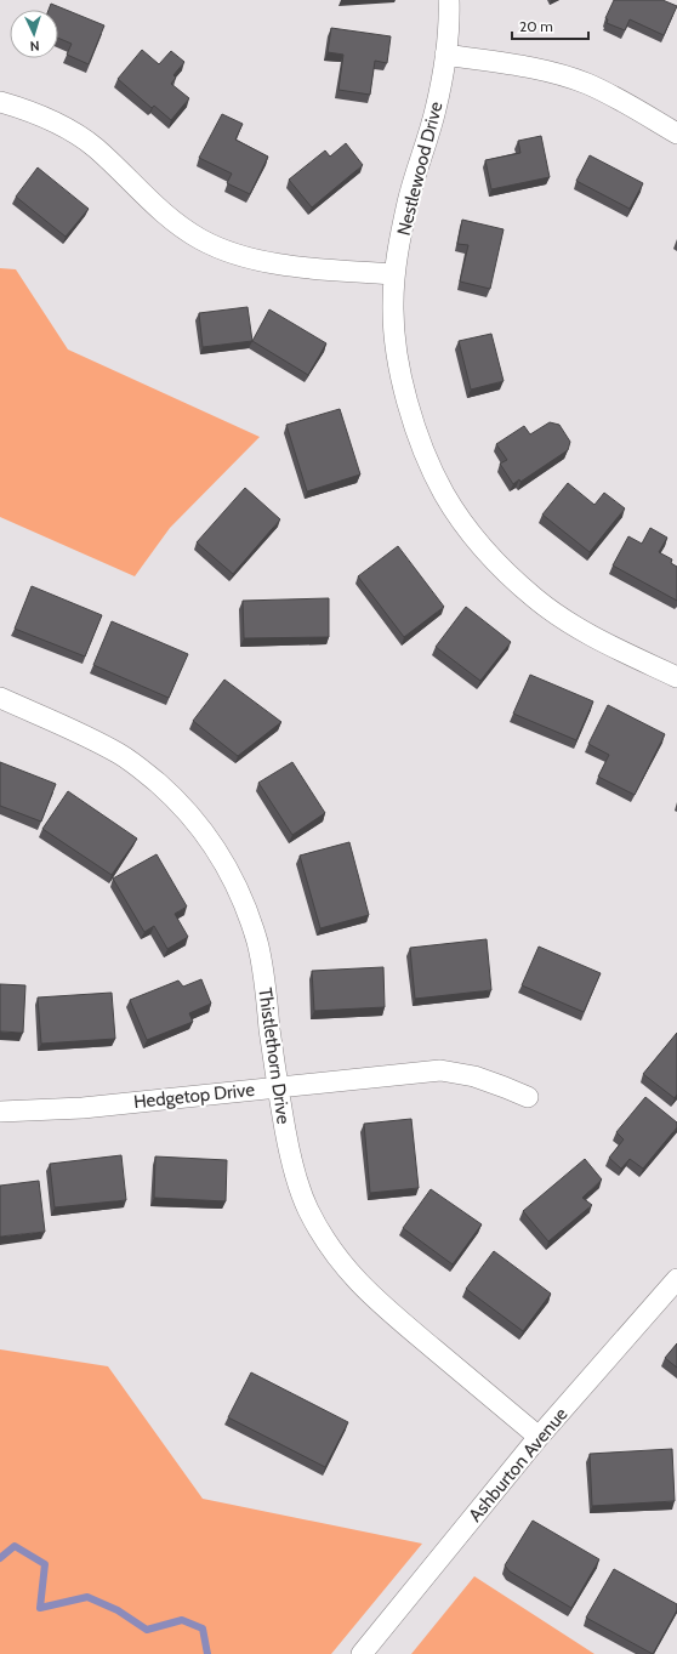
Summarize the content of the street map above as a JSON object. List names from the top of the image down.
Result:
{
  "streets": {
    "street": [
      "Nestlewood Drive",
      "Thistlethorn Drive",
      "Hedgetop Drive",
      "Ashburton Avenue"
    ]
  },
  "crossings": [
    ["Thistlethorn Drive", "Hedgetop Drive"],
    ["Thistlethorn Drive", "Ashburton Avenue"]
  ],
  "scale_bar": "20 m",
  "north": "bottom"
}
